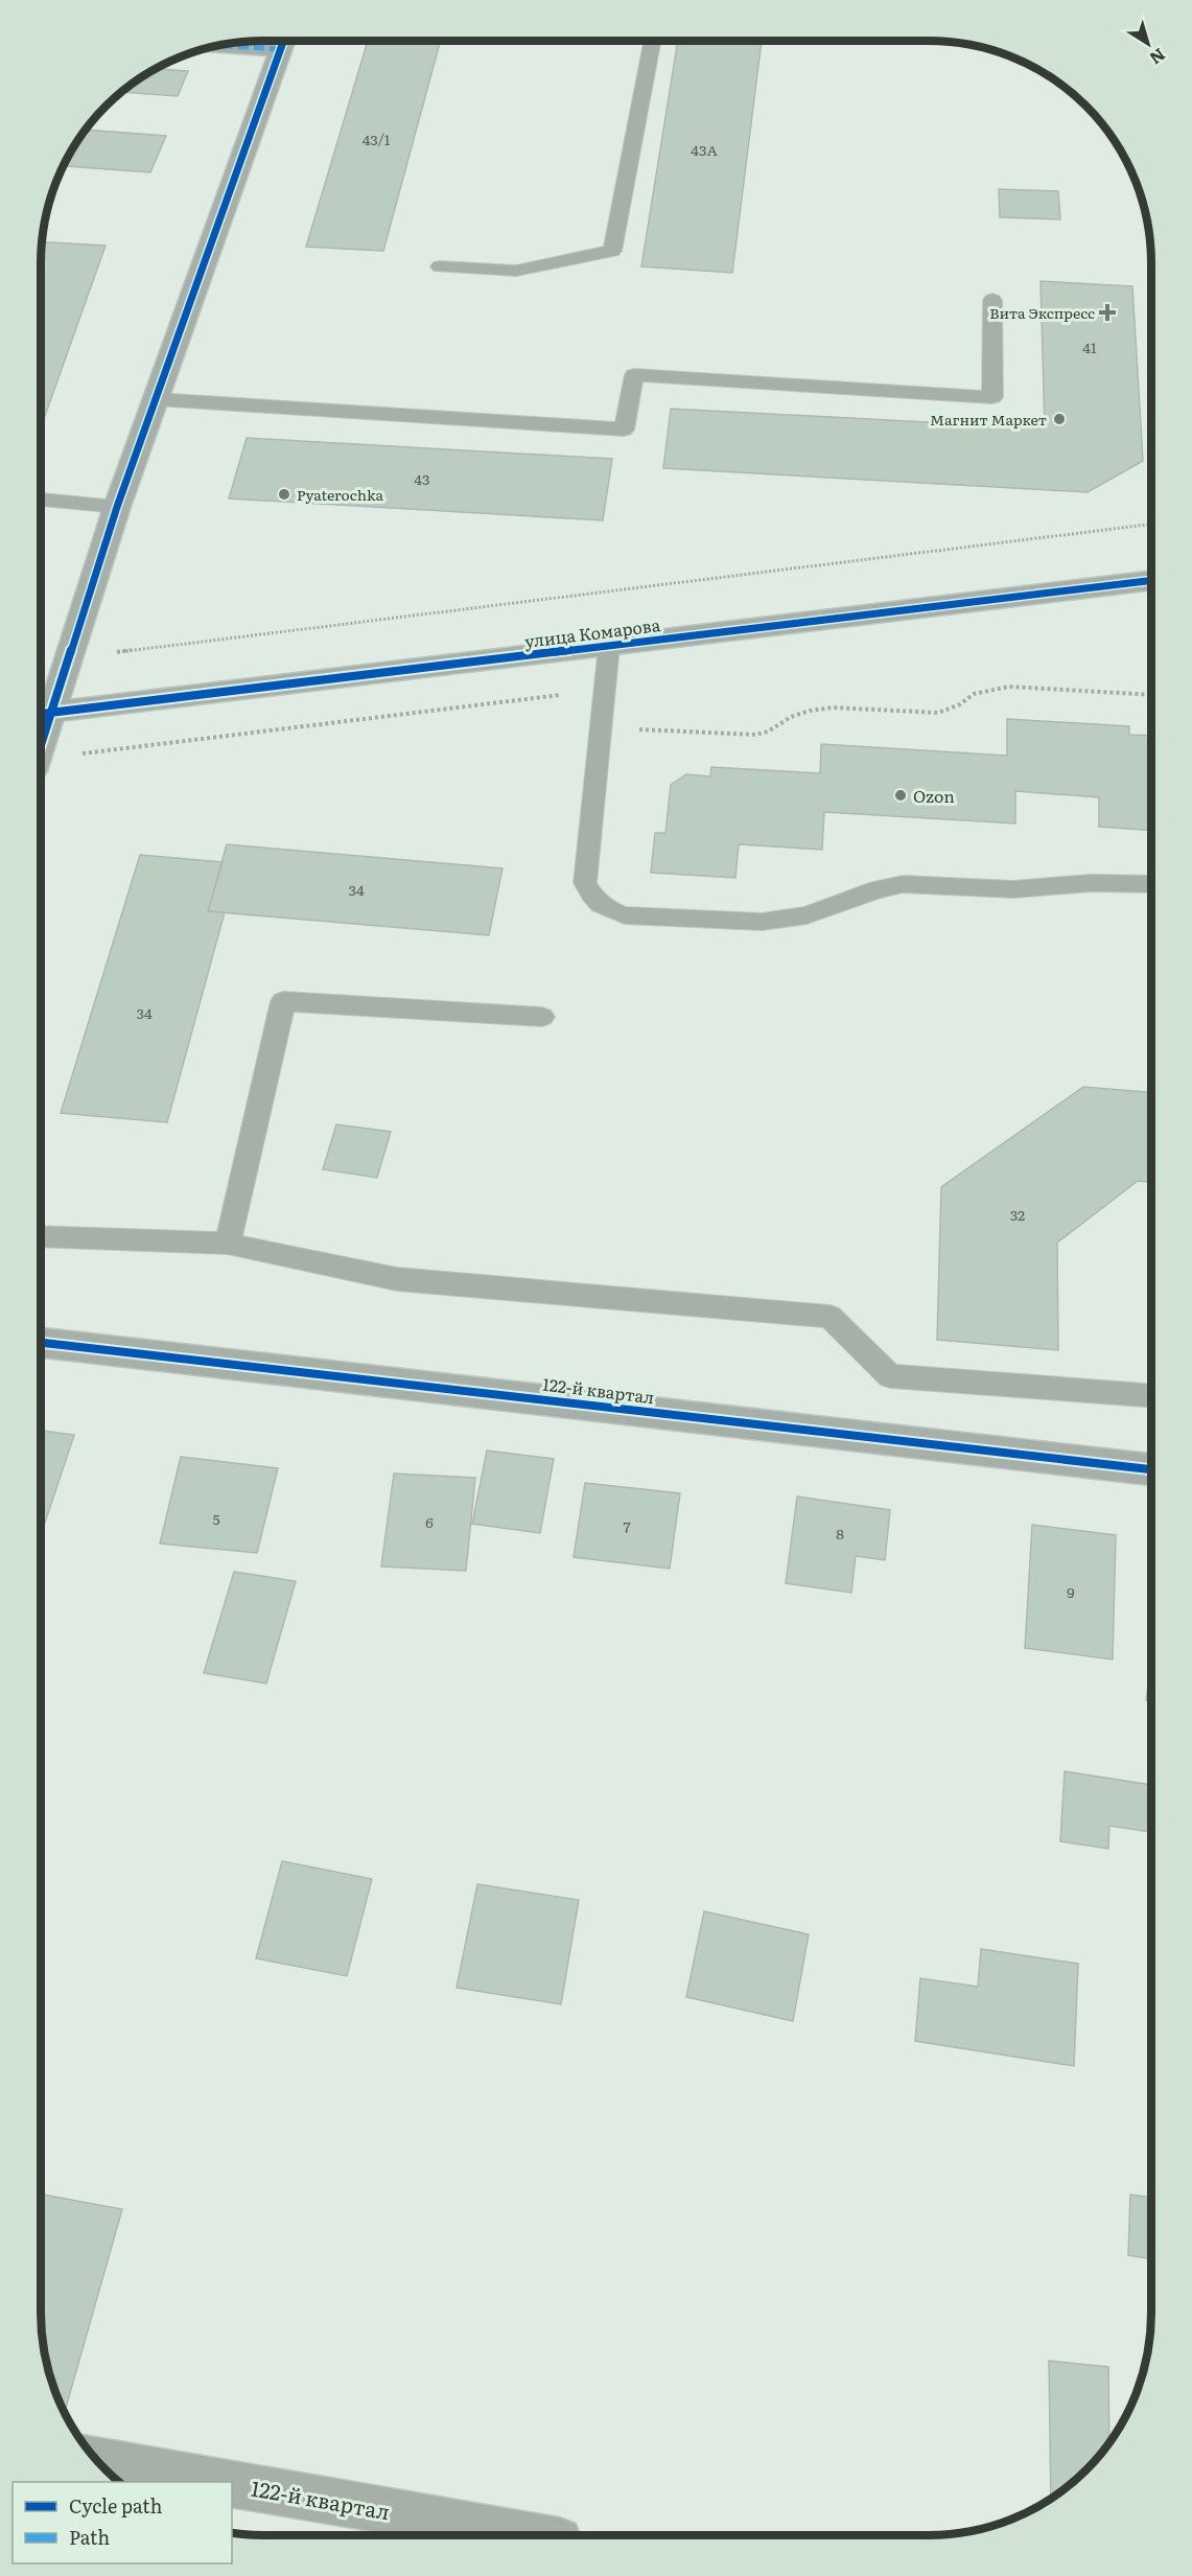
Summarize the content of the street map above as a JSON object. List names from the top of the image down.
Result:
{
  "streets": {
    "street": ["улица Комарова", "122-й квартал"]
  },
  "places": {
    "health": ["Вита Экспресс"],
    "other": ["Магнит Маркет", "Pyaterochka", "Ozon"]
  },
  "house_numbers": [
    "43/1",
    "43А",
    "41",
    "43",
    "34",
    "34",
    "32",
    "5",
    "6",
    "7",
    "8",
    "9"
  ],
  "legend": ["Cycle path", "Path"],
  "north": "bottom right"
}
